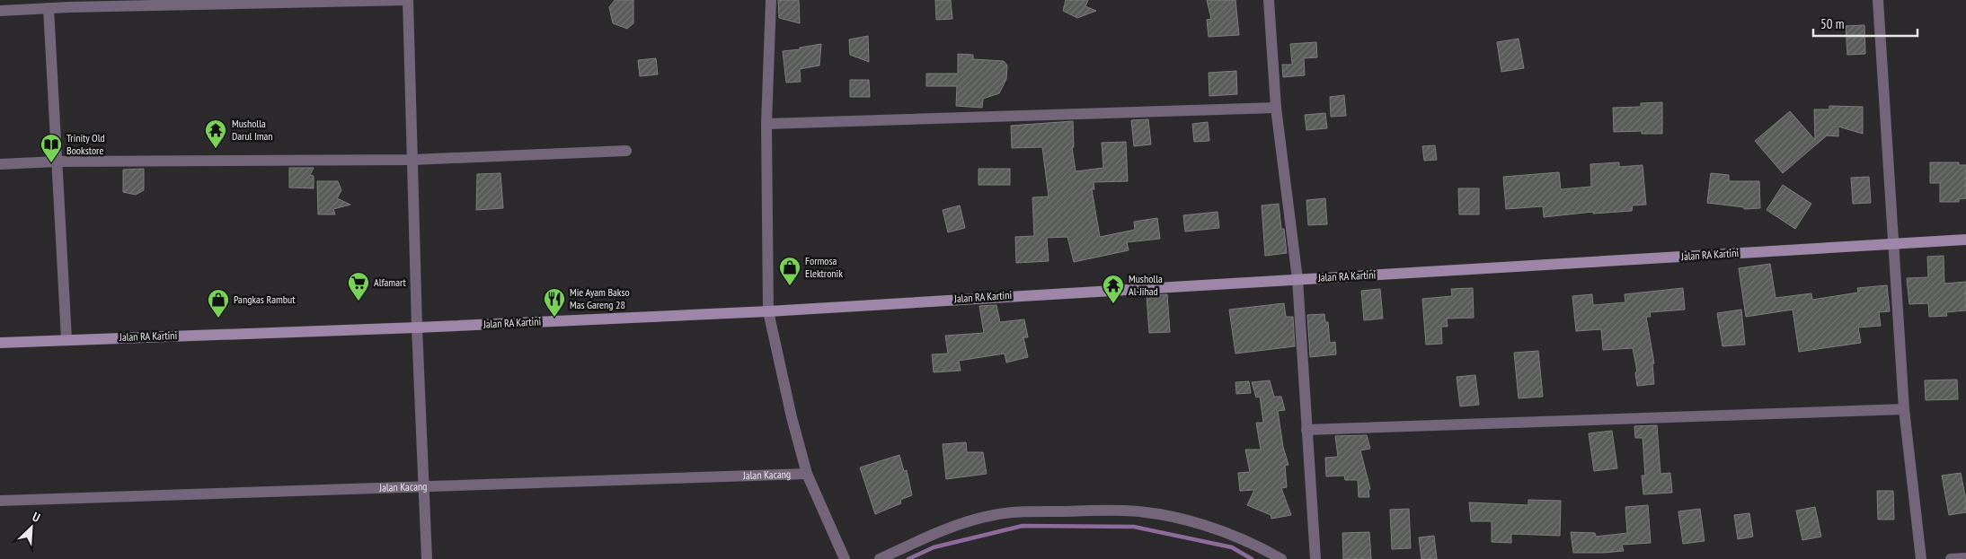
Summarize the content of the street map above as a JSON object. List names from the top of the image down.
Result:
{
  "streets": {
    "main road": ["Jalan RA Kartini"],
    "street": ["Jalan Kacang"]
  },
  "places": {
    "temple": ["Musholla Darul Iman", "Musholla Al-Jihad"],
    "library": ["Trinity Old Bookstore"],
    "shop": ["Formosa Elektronik", "Pangkas Rambut"],
    "supermarket": ["Alfamart"],
    "restaurant": ["Mie Ayam Bakso Mas Gareng 28"]
  },
  "scale_bar": "50 m",
  "north": "top right"
}
